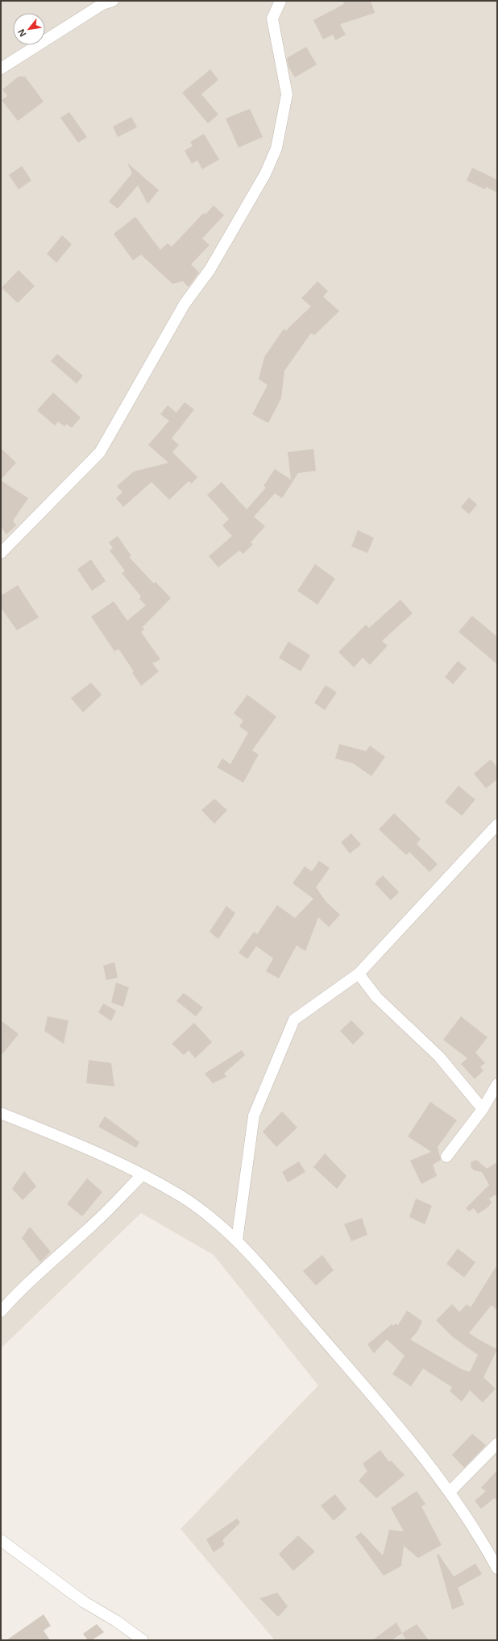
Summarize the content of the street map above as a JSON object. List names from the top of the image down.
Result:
{
  "north": "bottom left"
}
